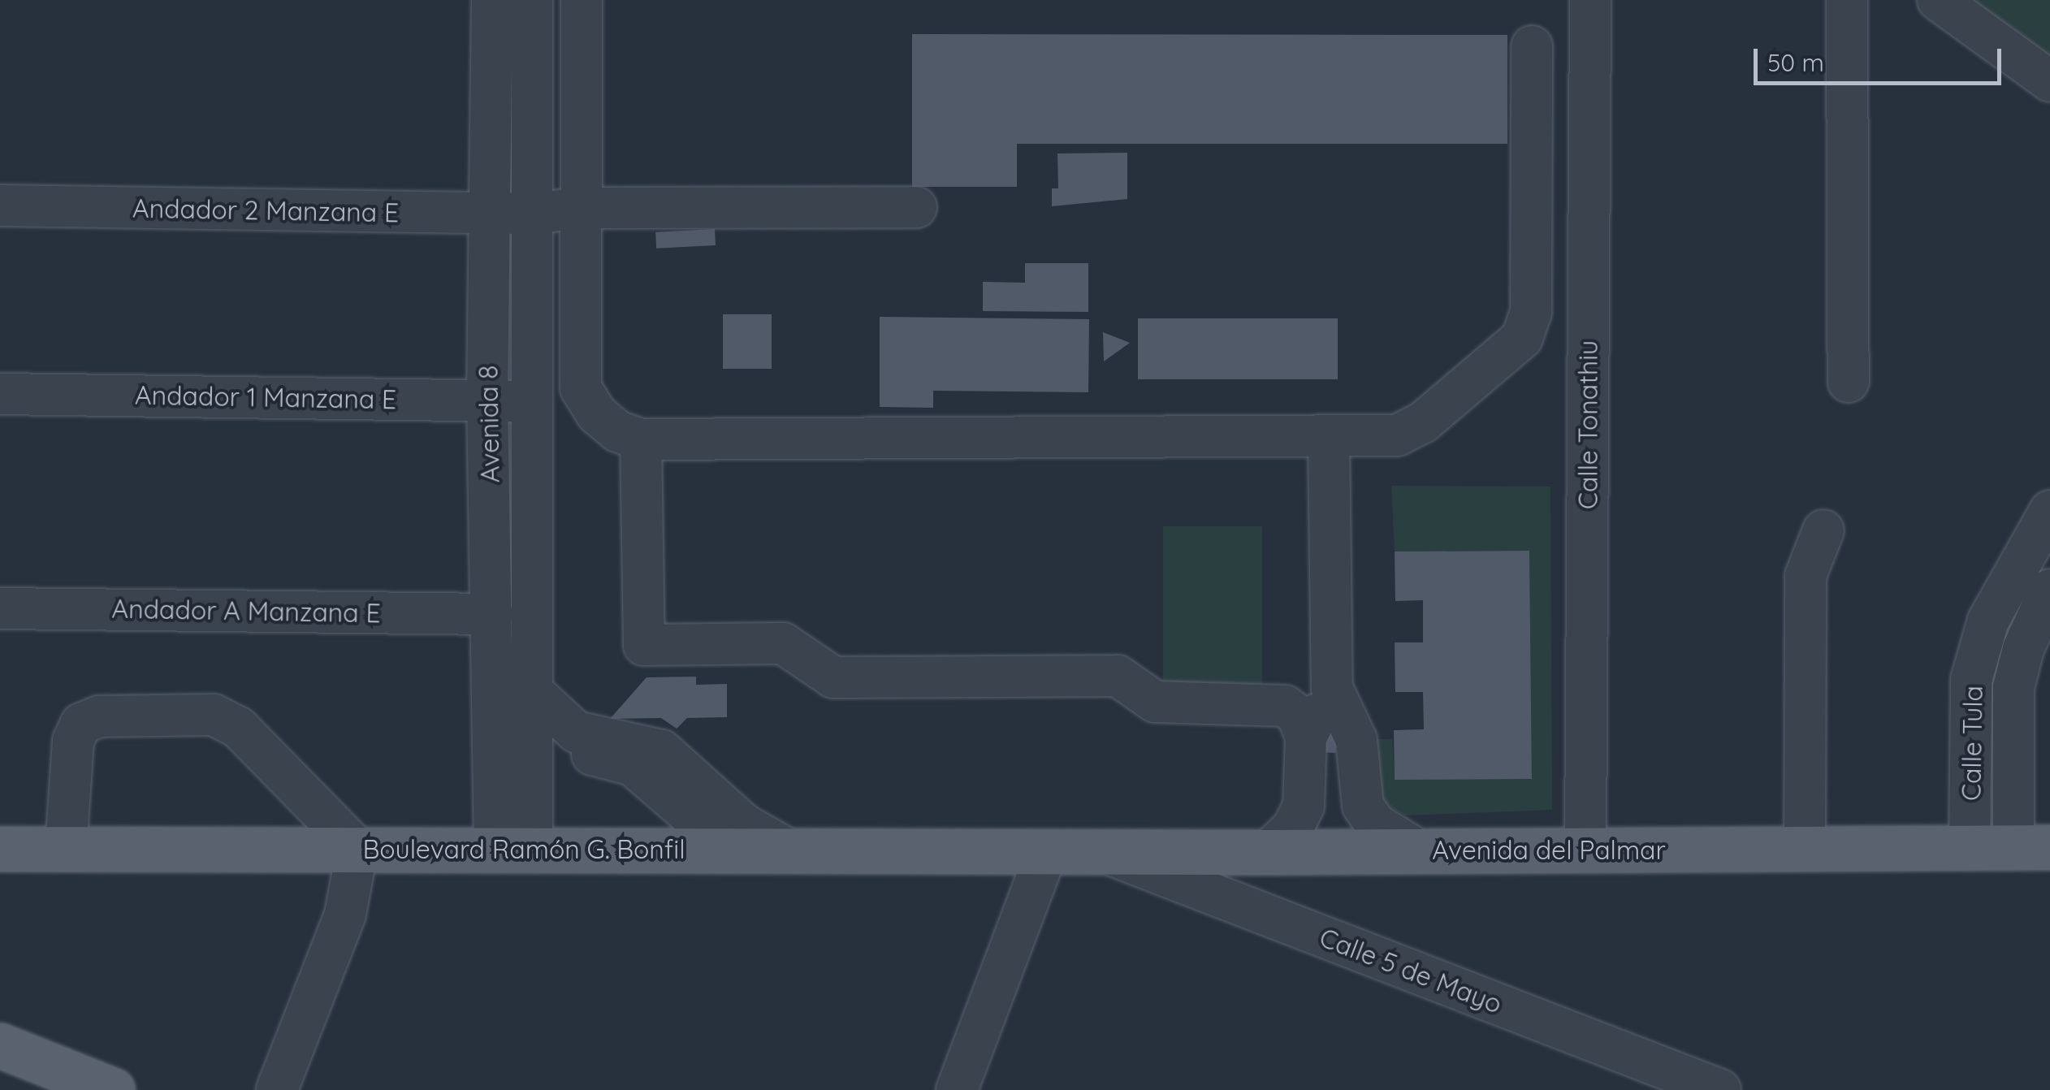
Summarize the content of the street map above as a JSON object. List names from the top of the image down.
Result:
{
  "streets": {
    "main road": ["Boulevard Ramón G. Bonfil", "Avenida del Palmar"],
    "street": [
      "Andador 2 Manzana E",
      "Andador 1 Manzana E",
      "Avenida 8",
      "Calle Tonathiu",
      "Andador A Manzana E",
      "Calle Tula",
      "Calle 5 de Mayo"
    ]
  },
  "crossings": [
    ["Andador 2 Manzana E", "Avenida 8"],
    ["Andador 1 Manzana E", "Avenida 8"],
    ["Avenida 8", "Andador A Manzana E"],
    ["Avenida 8", "Boulevard Ramón G. Bonfil"],
    ["Calle Tonathiu", "Avenida del Palmar"],
    ["Calle Tula", "Avenida del Palmar"],
    ["Boulevard Ramón G. Bonfil", "Avenida del Palmar"],
    ["Avenida del Palmar", "Calle 5 de Mayo"]
  ],
  "scale_bar": "50 m"
}
